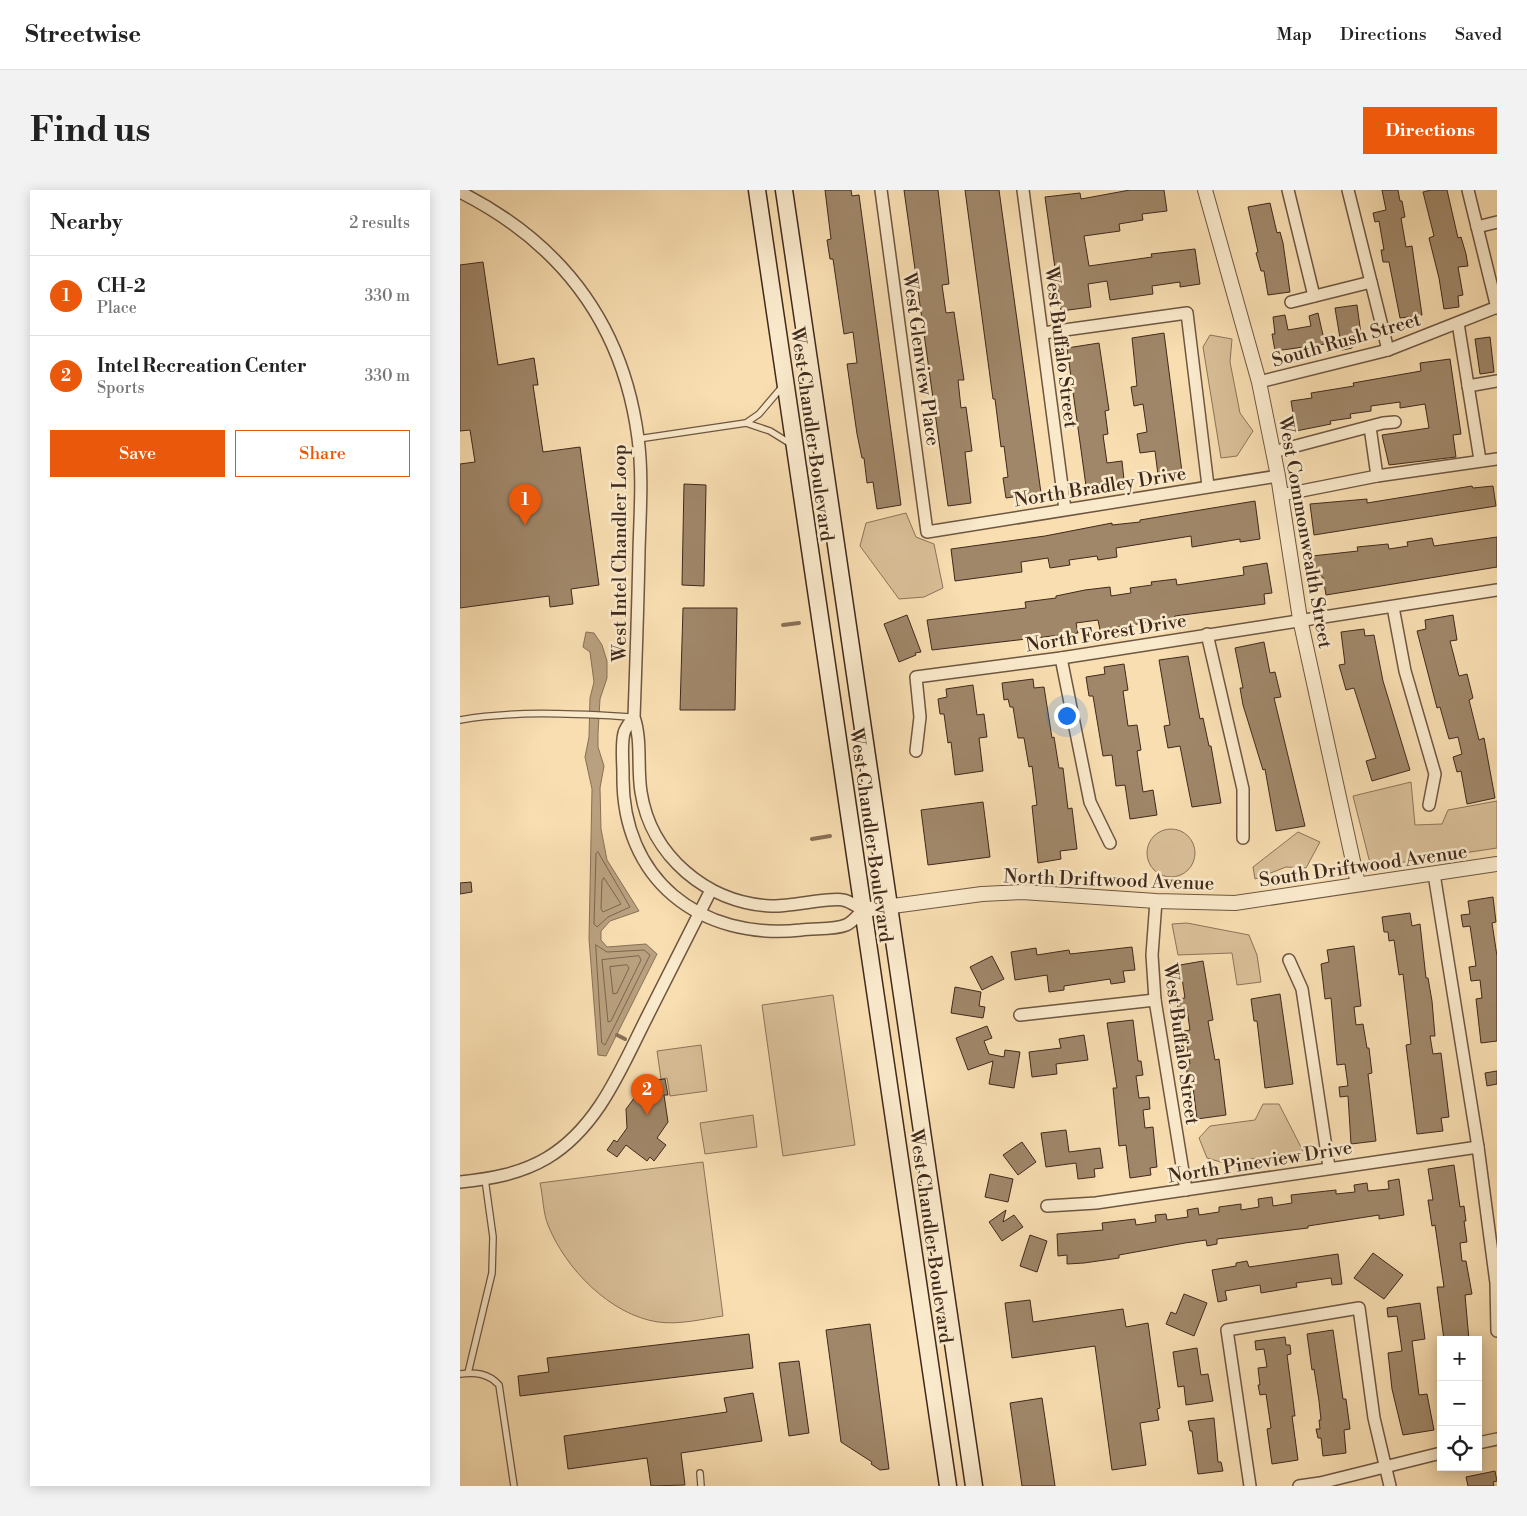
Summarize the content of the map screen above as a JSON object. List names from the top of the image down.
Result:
{
  "streets": {
    "main road": ["West Chandler Boulevard"],
    "street": [
      "South Rush Street",
      "West Buffalo Street",
      "West Glenview Place",
      "North Bradley Drive",
      "West Commonwealth Street",
      "West Intel Chandler Loop",
      "North Forest Drive",
      "South Driftwood Avenue",
      "North Driftwood Avenue",
      "North Pineview Drive"
    ]
  },
  "crossings": [
    ["South Rush Street", "West Commonwealth Street"],
    ["West Buffalo Street", "North Bradley Drive"],
    ["West Buffalo Street", "North Driftwood Avenue"],
    ["West Buffalo Street", "North Pineview Drive"],
    ["West Glenview Place", "North Bradley Drive"],
    ["West Chandler Boulevard", "West Intel Chandler Loop"],
    ["West Chandler Boulevard", "North Driftwood Avenue"],
    ["North Bradley Drive", "West Commonwealth Street"],
    ["West Commonwealth Street", "North Forest Drive"],
    ["West Commonwealth Street", "South Driftwood Avenue"],
    ["West Intel Chandler Loop", "North Driftwood Avenue"],
    ["South Driftwood Avenue", "North Driftwood Avenue"]
  ],
  "page": {
    "header": "Streetwise",
    "nav": ["Map", "Directions", "Saved"],
    "buttons": [
      "Directions",
      ["Save", "Share"]
    ],
    "title": "Find us",
    "heading": ["Nearby", "2 results"],
    "list": [
      {
        "mark": "1",
        "name": "CH-2",
        "note": "Place",
        "value": "330 m"
      },
      {
        "mark": "2",
        "name": "Intel Recreation Center",
        "note": "Sports",
        "value": "330 m"
      }
    ],
    "pins": ["1", "2"],
    "map_buttons": ["+", "−"]
  }
}
